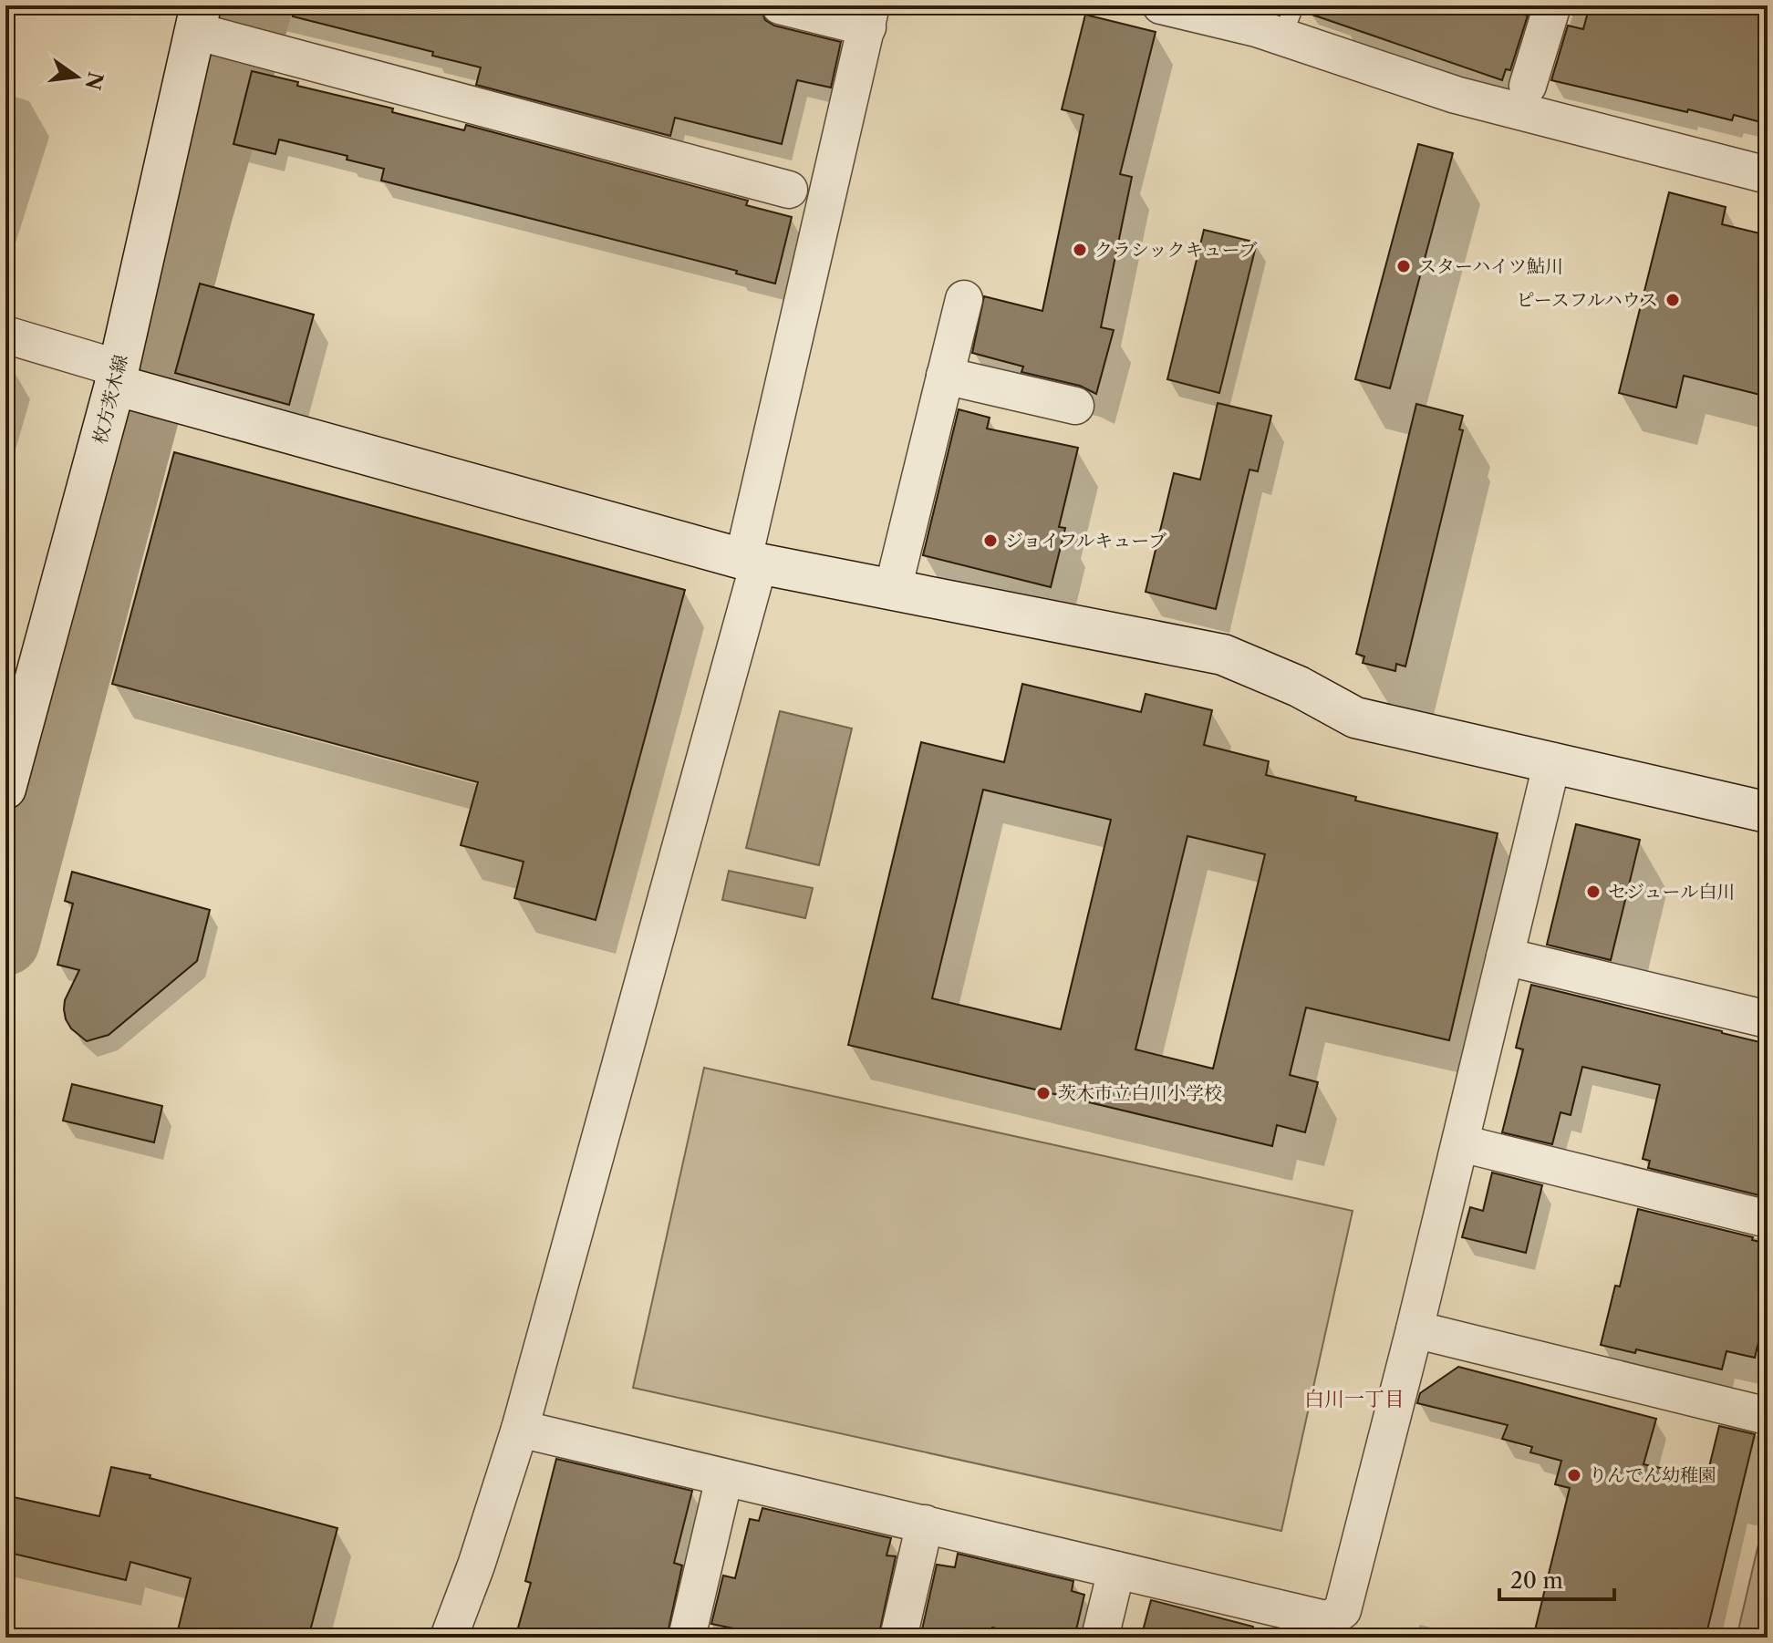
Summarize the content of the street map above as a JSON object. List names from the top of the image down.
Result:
{
  "streets": {
    "street": ["枚方茨木線"]
  },
  "districts": ["白川一丁目"],
  "places": [
    "クラシックキューブ",
    "スターハイツ鮎川",
    "ピースフルハウス",
    "ジョイフルキューブ",
    "セジュール白川",
    "茨木市立白川小学校",
    "りんでん幼稚園"
  ],
  "scale_bar": "20 m",
  "north": "right"
}
